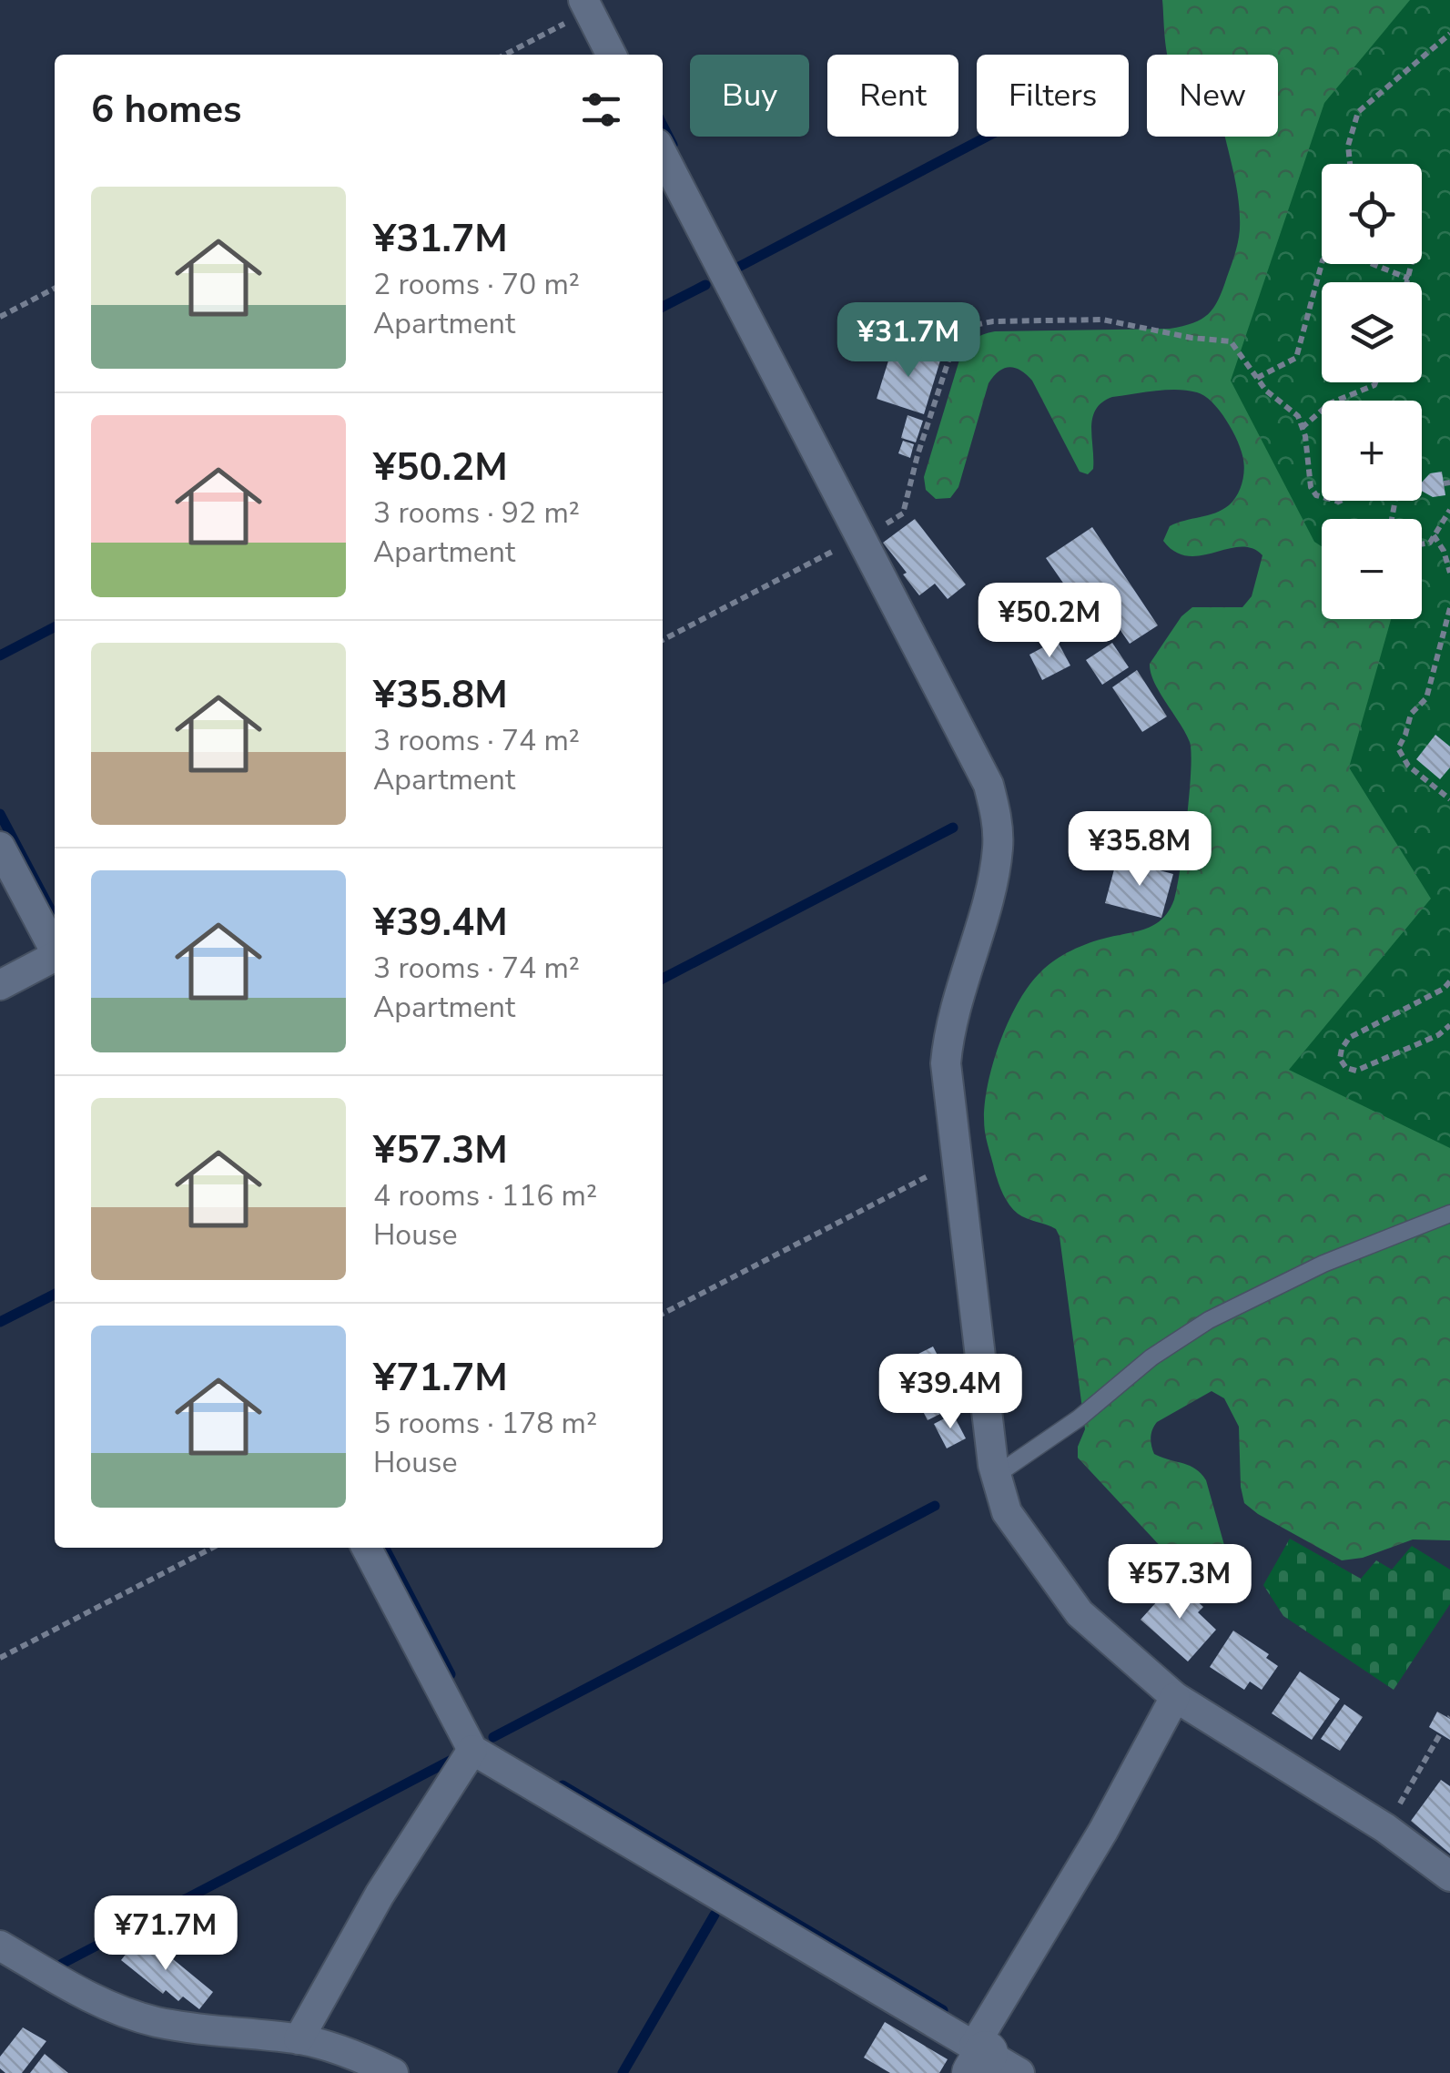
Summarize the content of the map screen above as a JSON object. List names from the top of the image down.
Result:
{
  "page": {
    "chip": [
      "Buy",
      "Rent",
      "Filters",
      "New"
    ],
    "heading": "6 homes",
    "map_buttons": ["+", "−"],
    "list": [
      {
        "name": "¥31.7M",
        "note": "2 rooms · 70 m² · Apartment"
      },
      {
        "name": "¥50.2M",
        "note": "3 rooms · 92 m² · Apartment"
      },
      {
        "name": "¥35.8M",
        "note": "3 rooms · 74 m² · Apartment"
      },
      {
        "name": "¥39.4M",
        "note": "3 rooms · 74 m² · Apartment"
      },
      {
        "name": "¥57.3M",
        "note": "4 rooms · 116 m² · House"
      },
      {
        "name": "¥71.7M",
        "note": "5 rooms · 178 m² · House"
      }
    ],
    "price": [
      "¥31.7M",
      "¥50.2M",
      "¥35.8M",
      "¥39.4M",
      "¥57.3M",
      "¥71.7M"
    ]
  }
}
